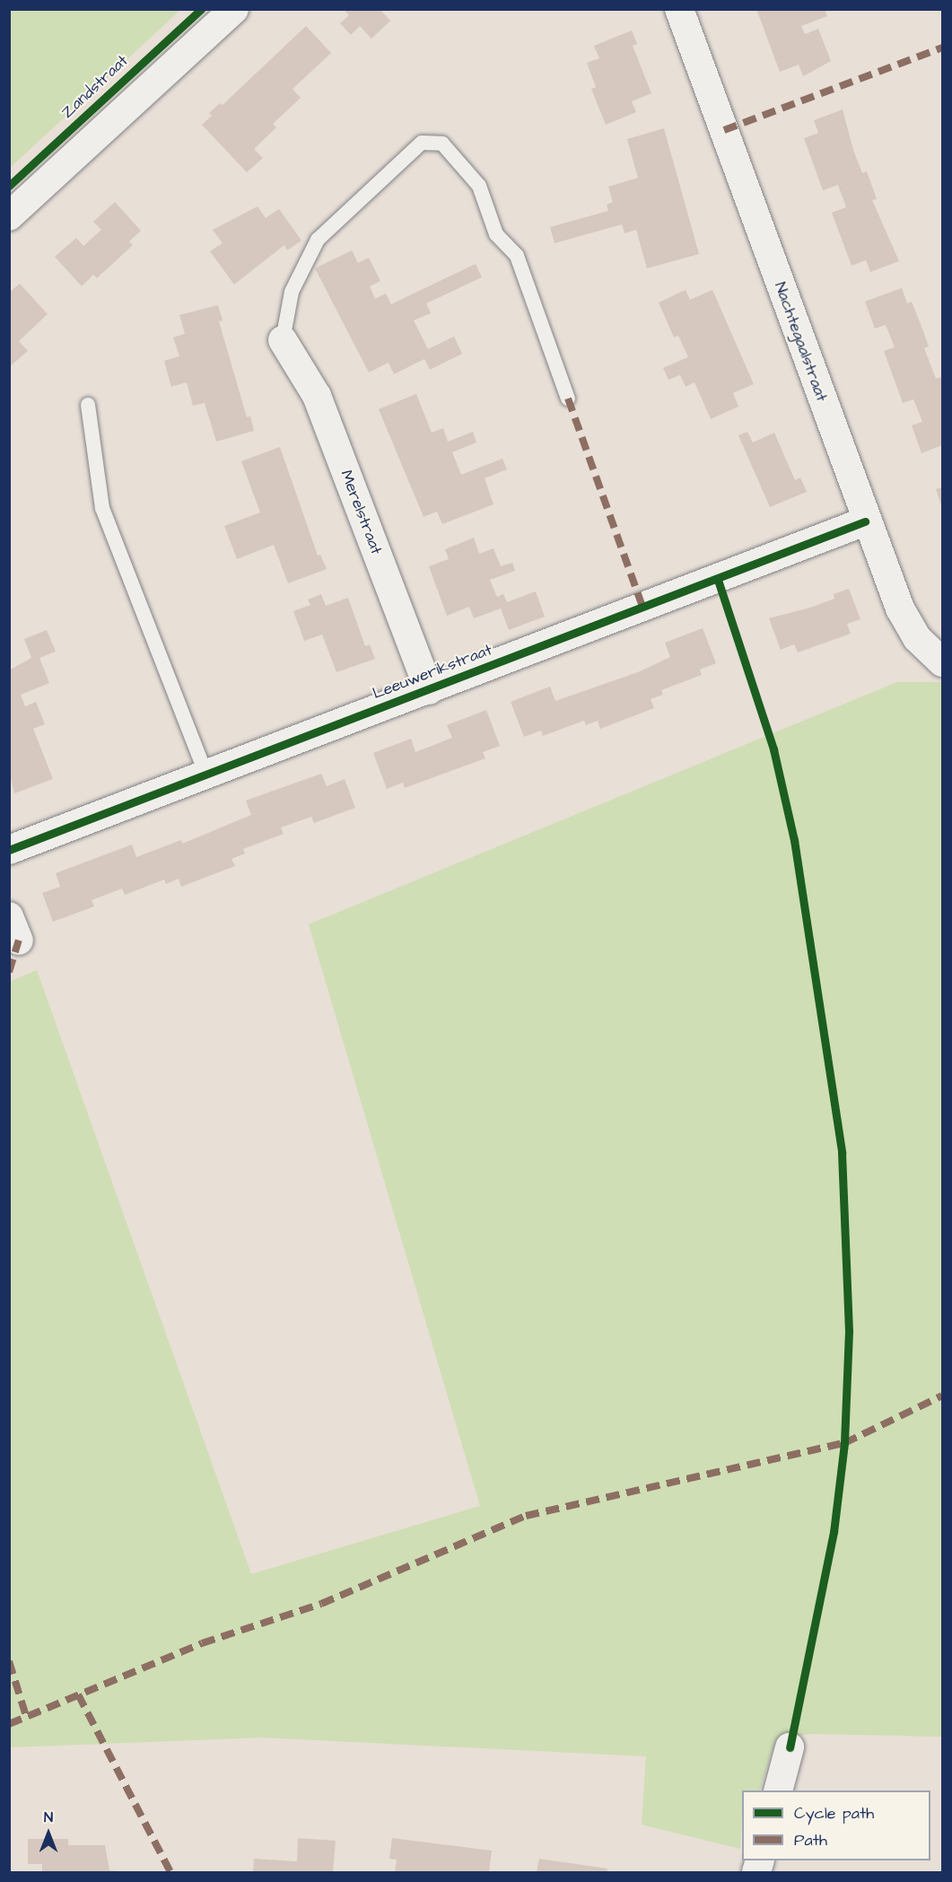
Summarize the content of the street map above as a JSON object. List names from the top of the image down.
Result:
{
  "streets": {
    "street": ["Nachtegaalstraat", "Merelstraat", "Leeuwerikstraat"],
    "cycle path": ["Zandstraat"]
  },
  "crossings": [
    ["Nachtegaalstraat", "Leeuwerikstraat"],
    ["Merelstraat", "Leeuwerikstraat"]
  ],
  "legend": ["Cycle path", "Path"],
  "north": "top"
}
